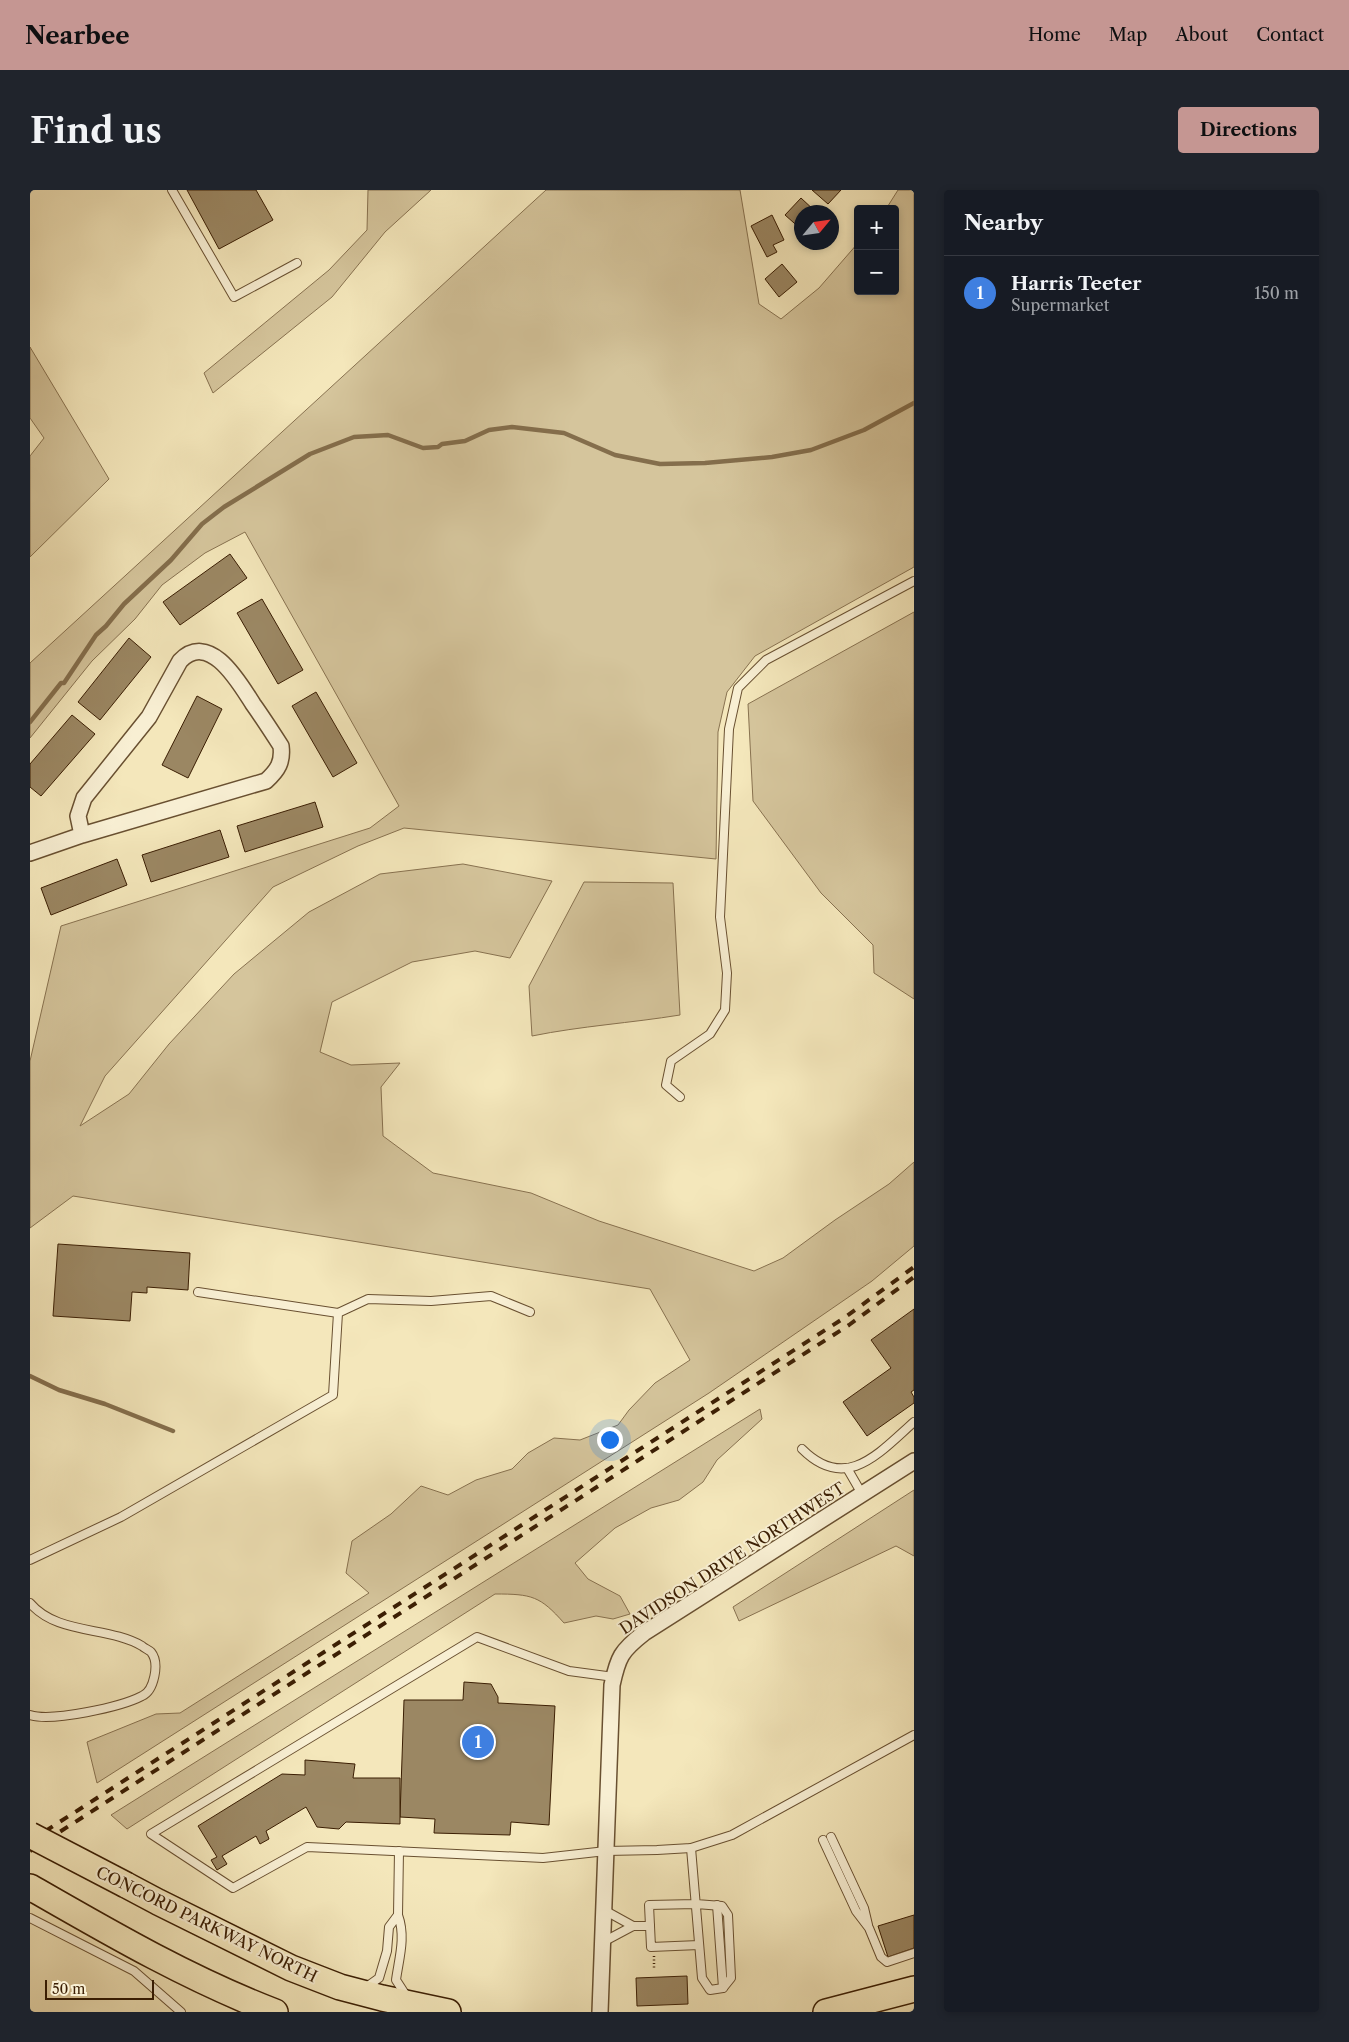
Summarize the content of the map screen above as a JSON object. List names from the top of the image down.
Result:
{
  "streets": {
    "highway": ["CONCORD PARKWAY NORTH"],
    "street": ["DAVIDSON DRIVE NORTHWEST"]
  },
  "scale_bar": "50 m",
  "north": "top right",
  "page": {
    "header": "Nearbee",
    "nav": [
      "Home",
      "Map",
      "About",
      "Contact"
    ],
    "buttons": "Directions",
    "title": "Find us",
    "heading": "Nearby",
    "map_buttons": ["+", "−"],
    "list": [
      {
        "mark": "1",
        "name": "Harris Teeter",
        "note": "Supermarket",
        "value": "150 m"
      }
    ],
    "pins": "1",
    "scale": "50 m"
  }
}
